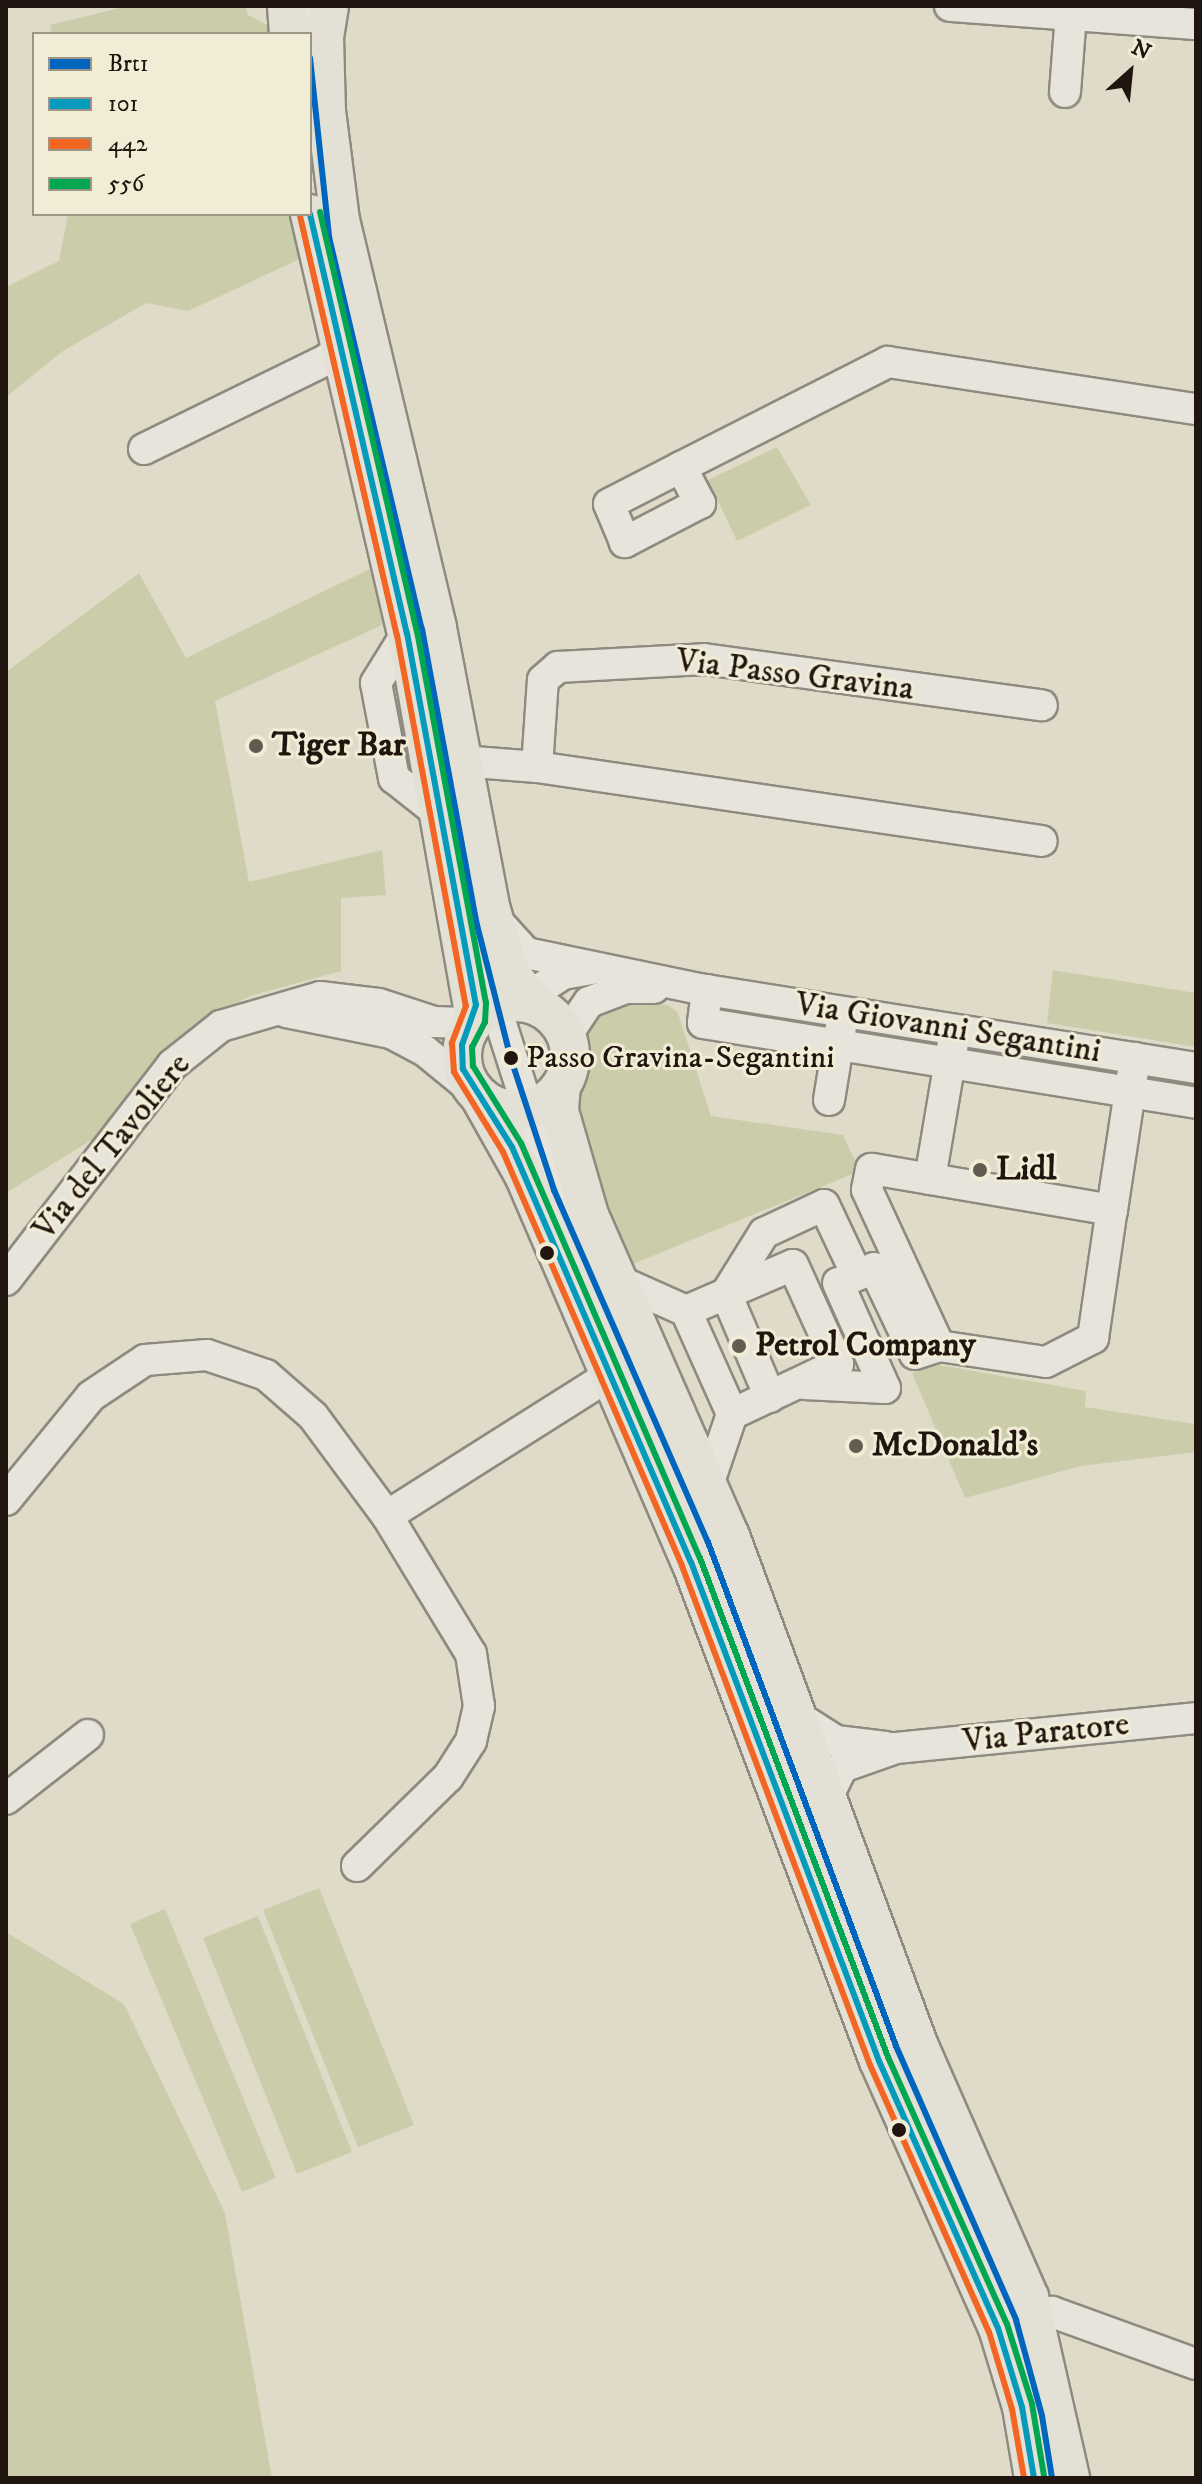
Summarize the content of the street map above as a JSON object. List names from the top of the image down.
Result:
{
  "streets": {
    "street": [
      "Via Passo Gravina",
      "Via Giovanni Segantini",
      "Via del Tavoliere",
      "Via Paratore"
    ]
  },
  "places": [
    "Tiger Bar",
    "Passo Gravina-Segantini",
    "Lidl",
    "Petrol Company",
    "McDonald's"
  ],
  "lines": [
    "transit line Brt1",
    "transit line 556",
    "transit line 101",
    "transit line 442"
  ],
  "legend": [
    "Brt1",
    "101",
    "442",
    "556"
  ],
  "north": "top right"
}
